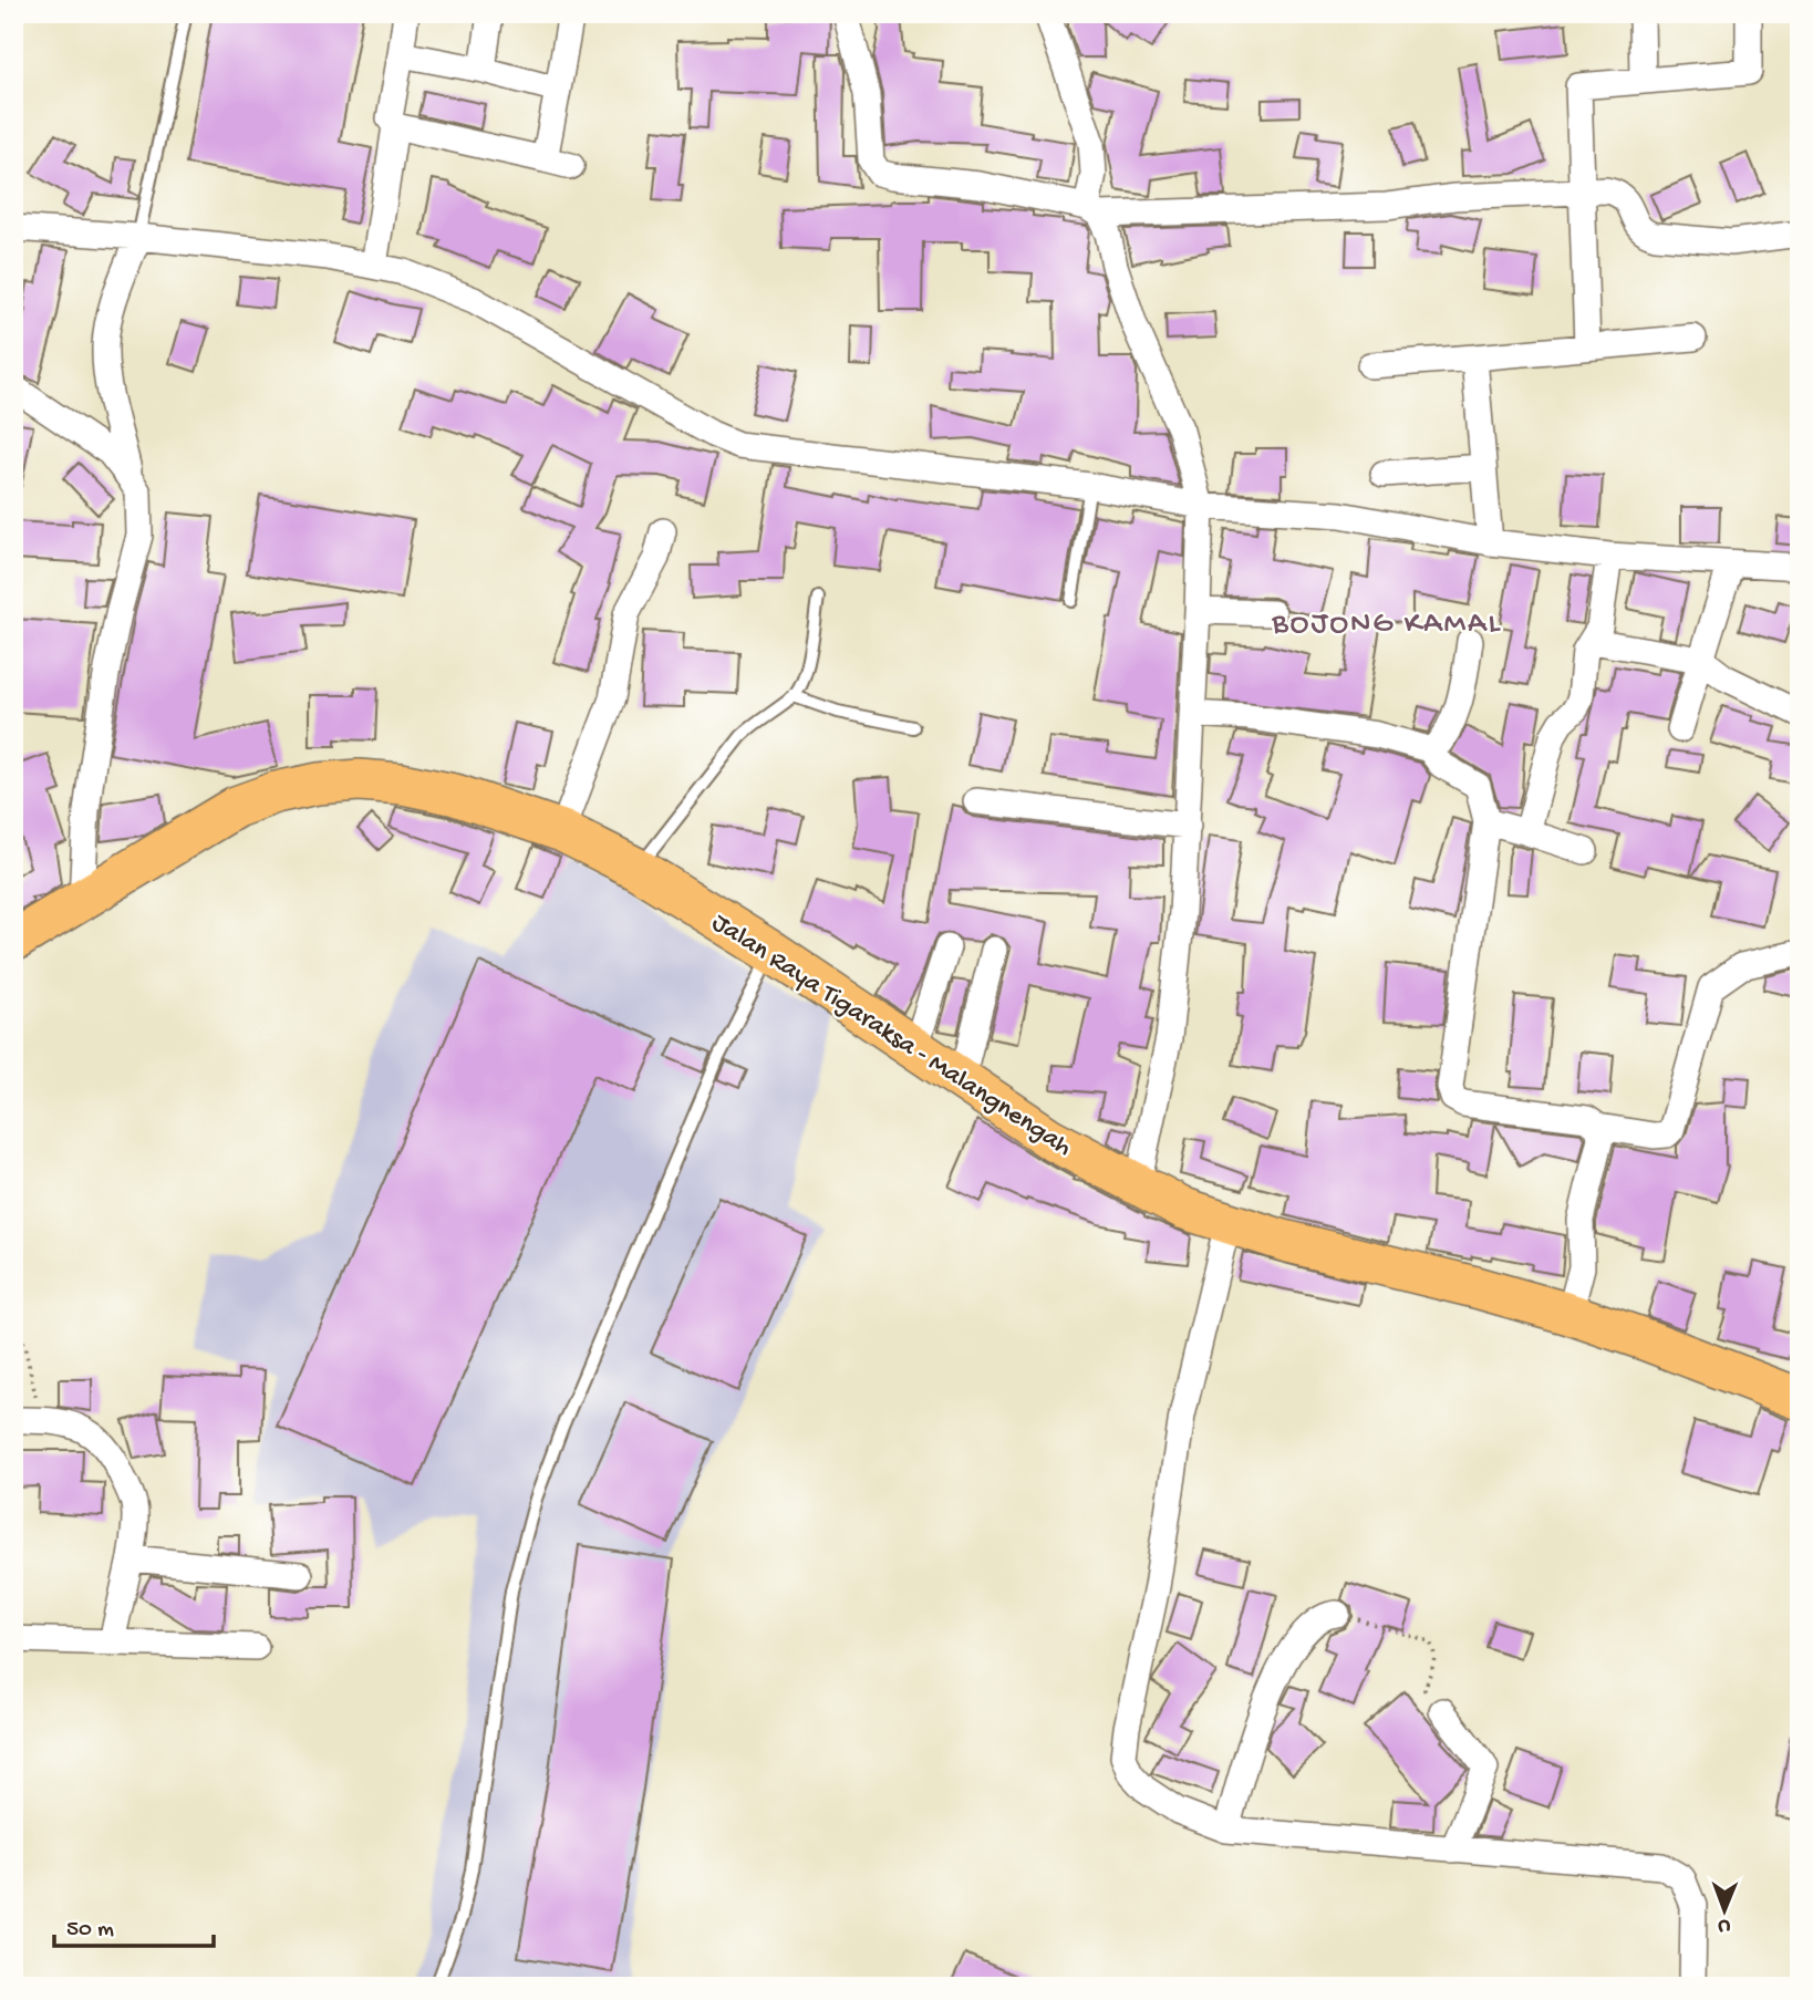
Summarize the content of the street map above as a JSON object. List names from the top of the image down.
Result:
{
  "streets": {
    "main road": ["Jalan Raya Tigaraksa - Malangnengah"]
  },
  "districts": ["BOJONG KAMAL"],
  "scale_bar": "50 m",
  "north": "bottom"
}
